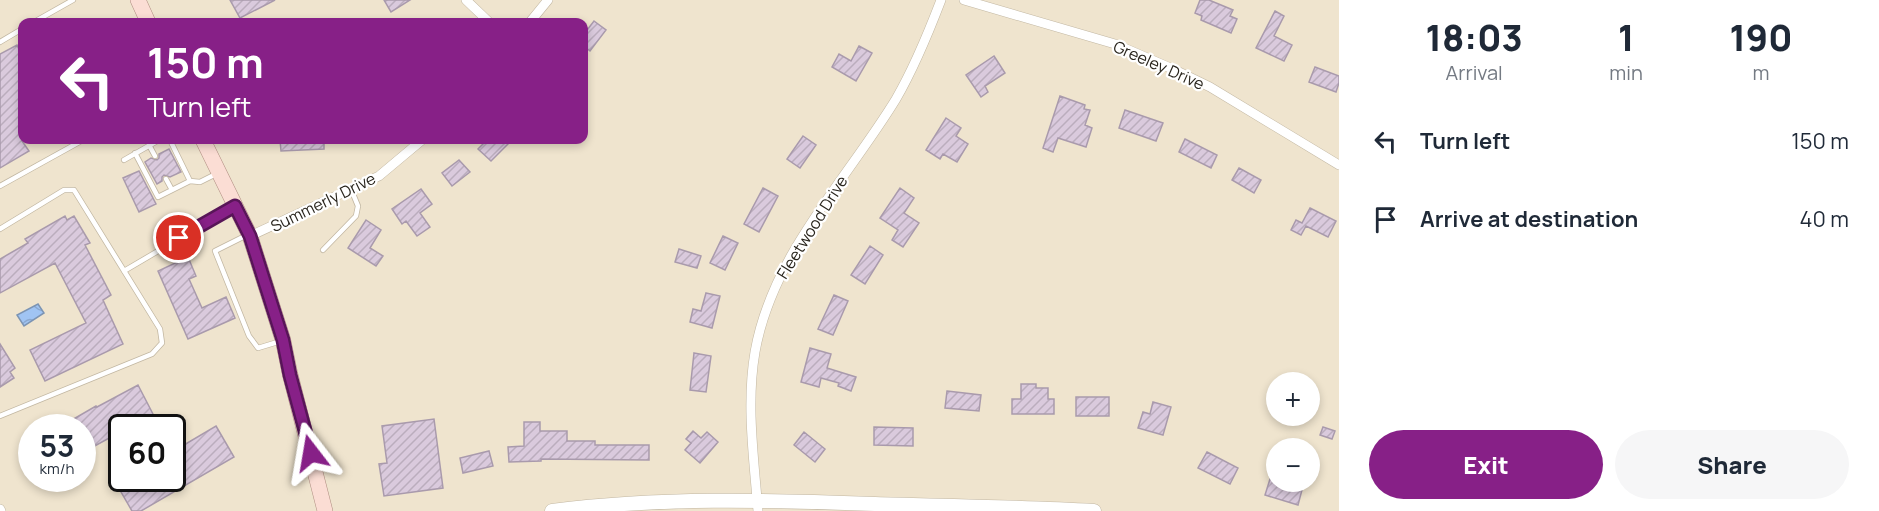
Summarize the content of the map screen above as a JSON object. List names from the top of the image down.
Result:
{
  "streets": {
    "street": ["Greeley Drive", "Summerly Drive", "Fleetwood Drive"]
  },
  "page": {
    "eta": [
      "18:03",
      "Arrival",
      "1",
      "min",
      "190",
      "m"
    ],
    "turn": ["150 m", "Turn left"],
    "list": [
      {
        "name": "Turn left",
        "value": "150 m"
      },
      {
        "name": "Arrive at destination",
        "value": "40 m"
      }
    ],
    "map_buttons": ["+", "−"],
    "speed": "53 km/h",
    "limit": "60",
    "buttons": ["Exit", "Share"]
  }
}
